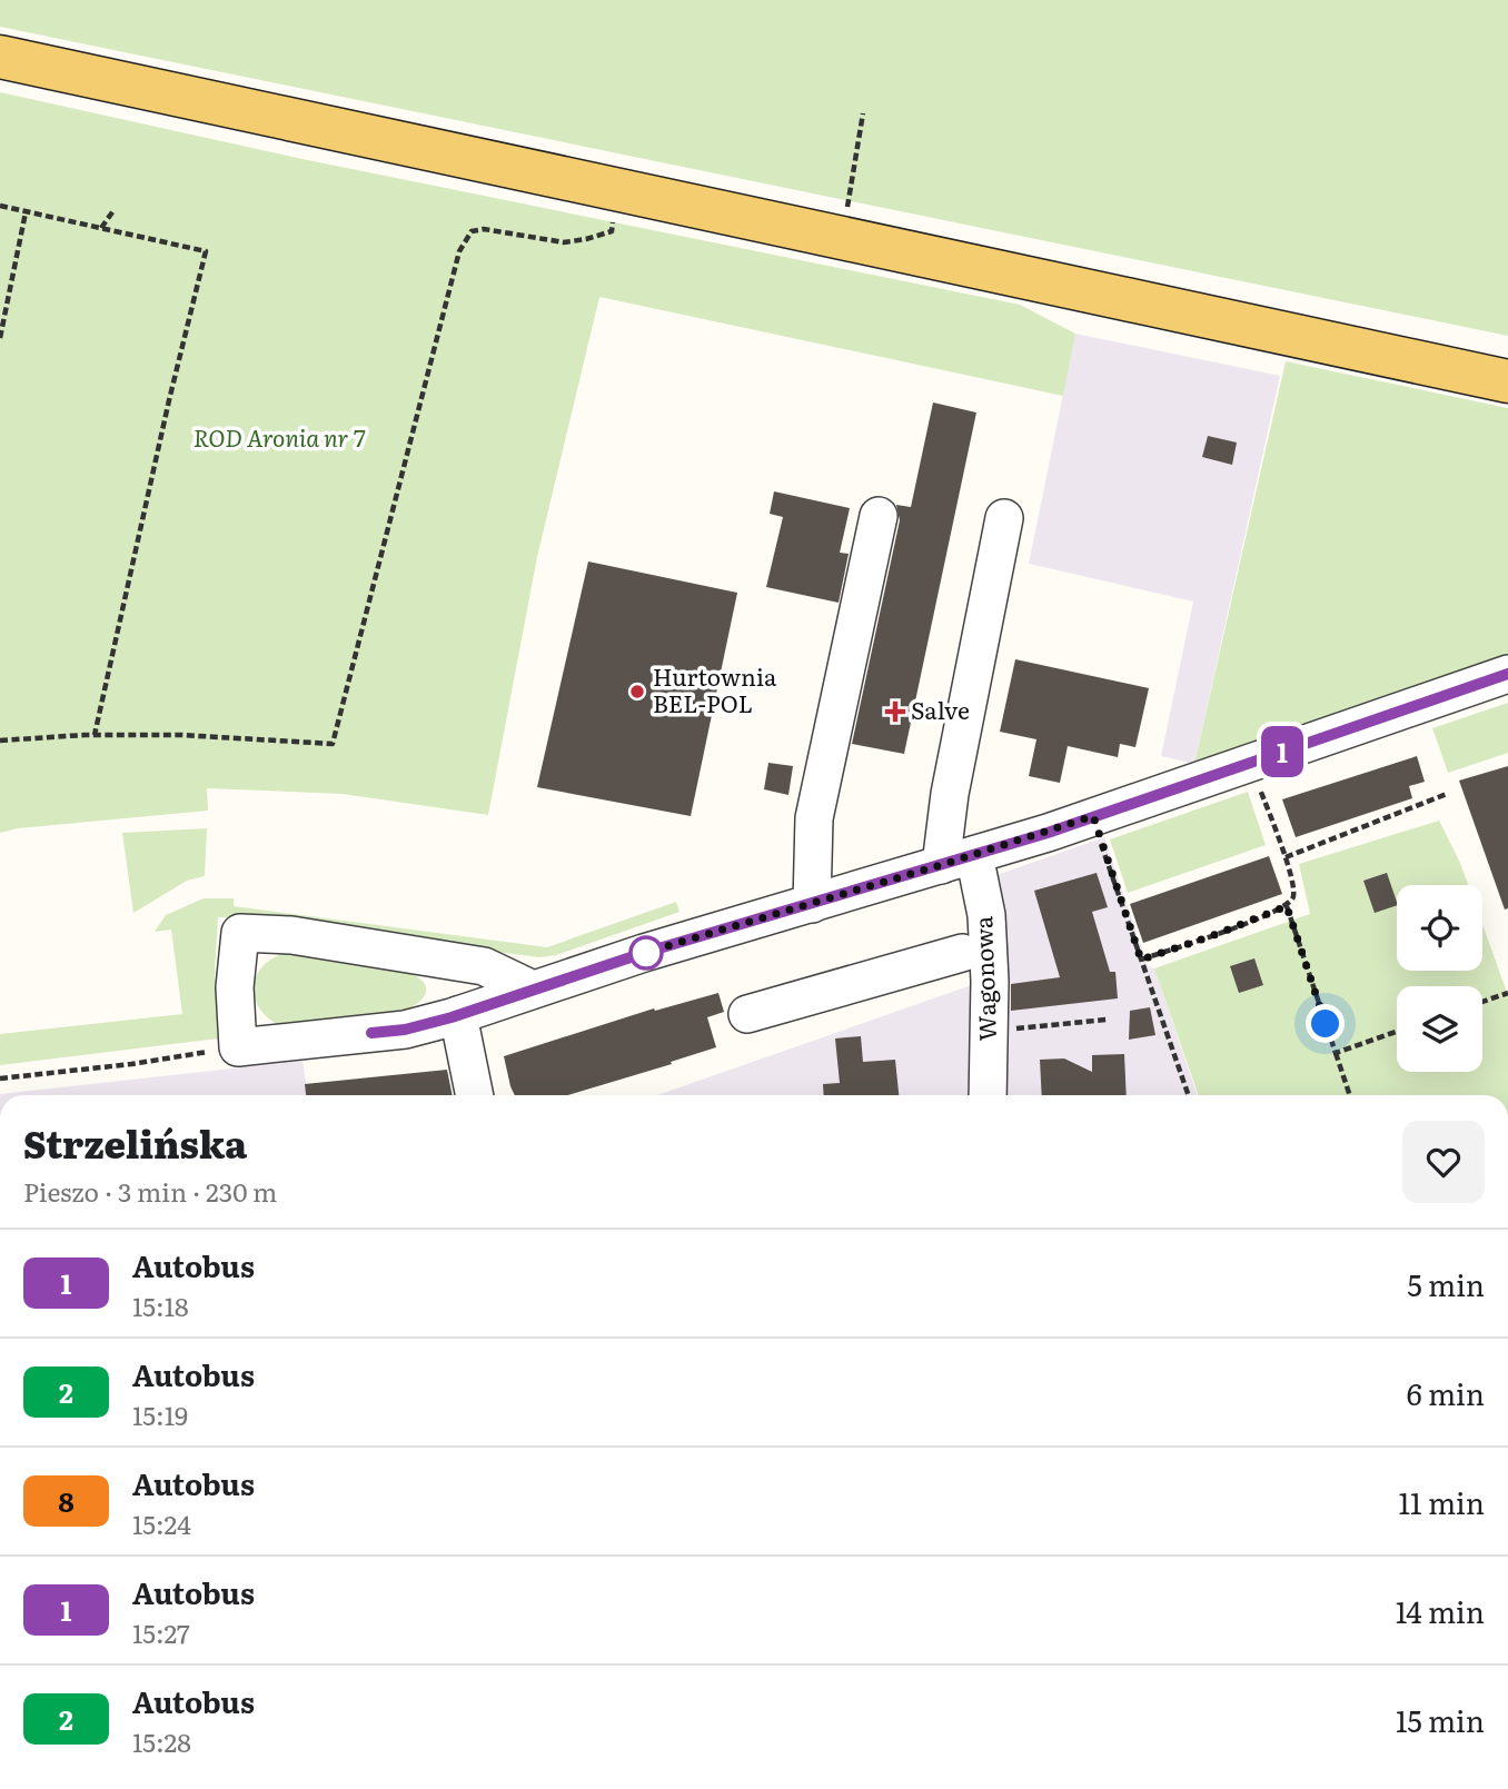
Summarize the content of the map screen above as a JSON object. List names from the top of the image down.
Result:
{
  "streets": {
    "street": ["Wagonowa"]
  },
  "parks": ["ROD Aronia nr 7"],
  "places": {
    "other": ["Hurtownia BEL-POL"],
    "health": ["Salve"]
  },
  "lines": ["bus line 1"],
  "page": {
    "on_map": "1",
    "heading": ["Strzelińska", "Pieszo · 3 min · 230 m"],
    "list": [
      {
        "mark": "1",
        "name": "Autobus",
        "note": "15:18",
        "value": "5 min"
      },
      {
        "mark": "2",
        "name": "Autobus",
        "note": "15:19",
        "value": "6 min"
      },
      {
        "mark": "8",
        "name": "Autobus",
        "note": "15:24",
        "value": "11 min"
      },
      {
        "mark": "1",
        "name": "Autobus",
        "note": "15:27",
        "value": "14 min"
      },
      {
        "mark": "2",
        "name": "Autobus",
        "note": "15:28",
        "value": "15 min"
      }
    ]
  }
}
